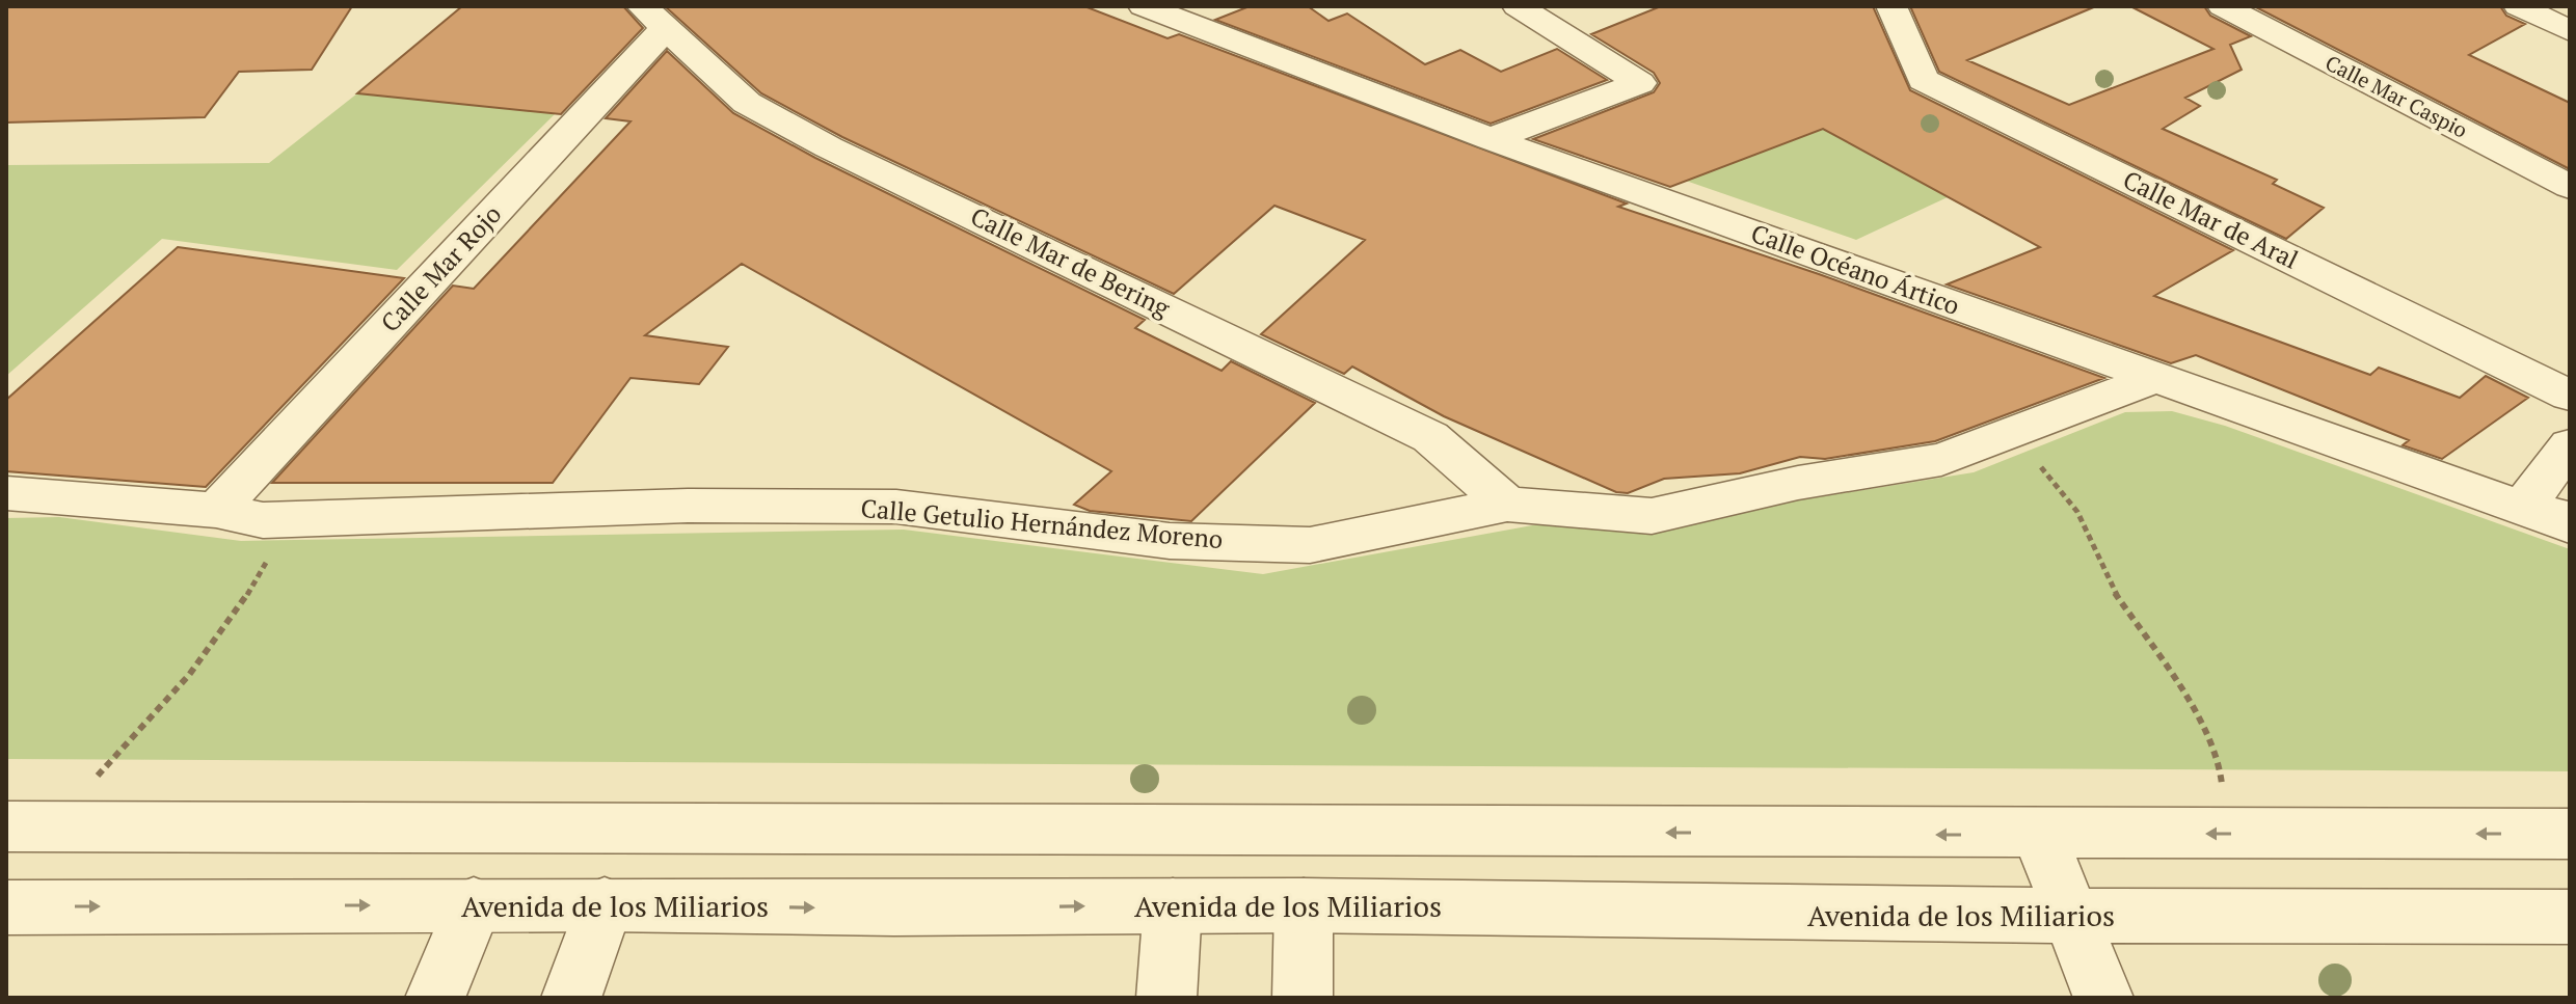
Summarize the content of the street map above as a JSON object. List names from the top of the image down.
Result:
{
  "streets": {
    "street": [
      "Calle Mar Caspio",
      "Calle Mar de Aral",
      "Calle Mar de Bering",
      "Calle Mar Rojo",
      "Calle Océano Ártico",
      "Calle Getulio Hernández Moreno",
      "Avenida de los Miliarios"
    ]
  },
  "crossings": [
    ["Calle Mar de Bering", "Calle Mar Rojo"],
    ["Calle Mar de Bering", "Calle Getulio Hernández Moreno"],
    ["Calle Mar Rojo", "Calle Getulio Hernández Moreno"],
    ["Calle Océano Ártico", "Calle Getulio Hernández Moreno"]
  ]
}
